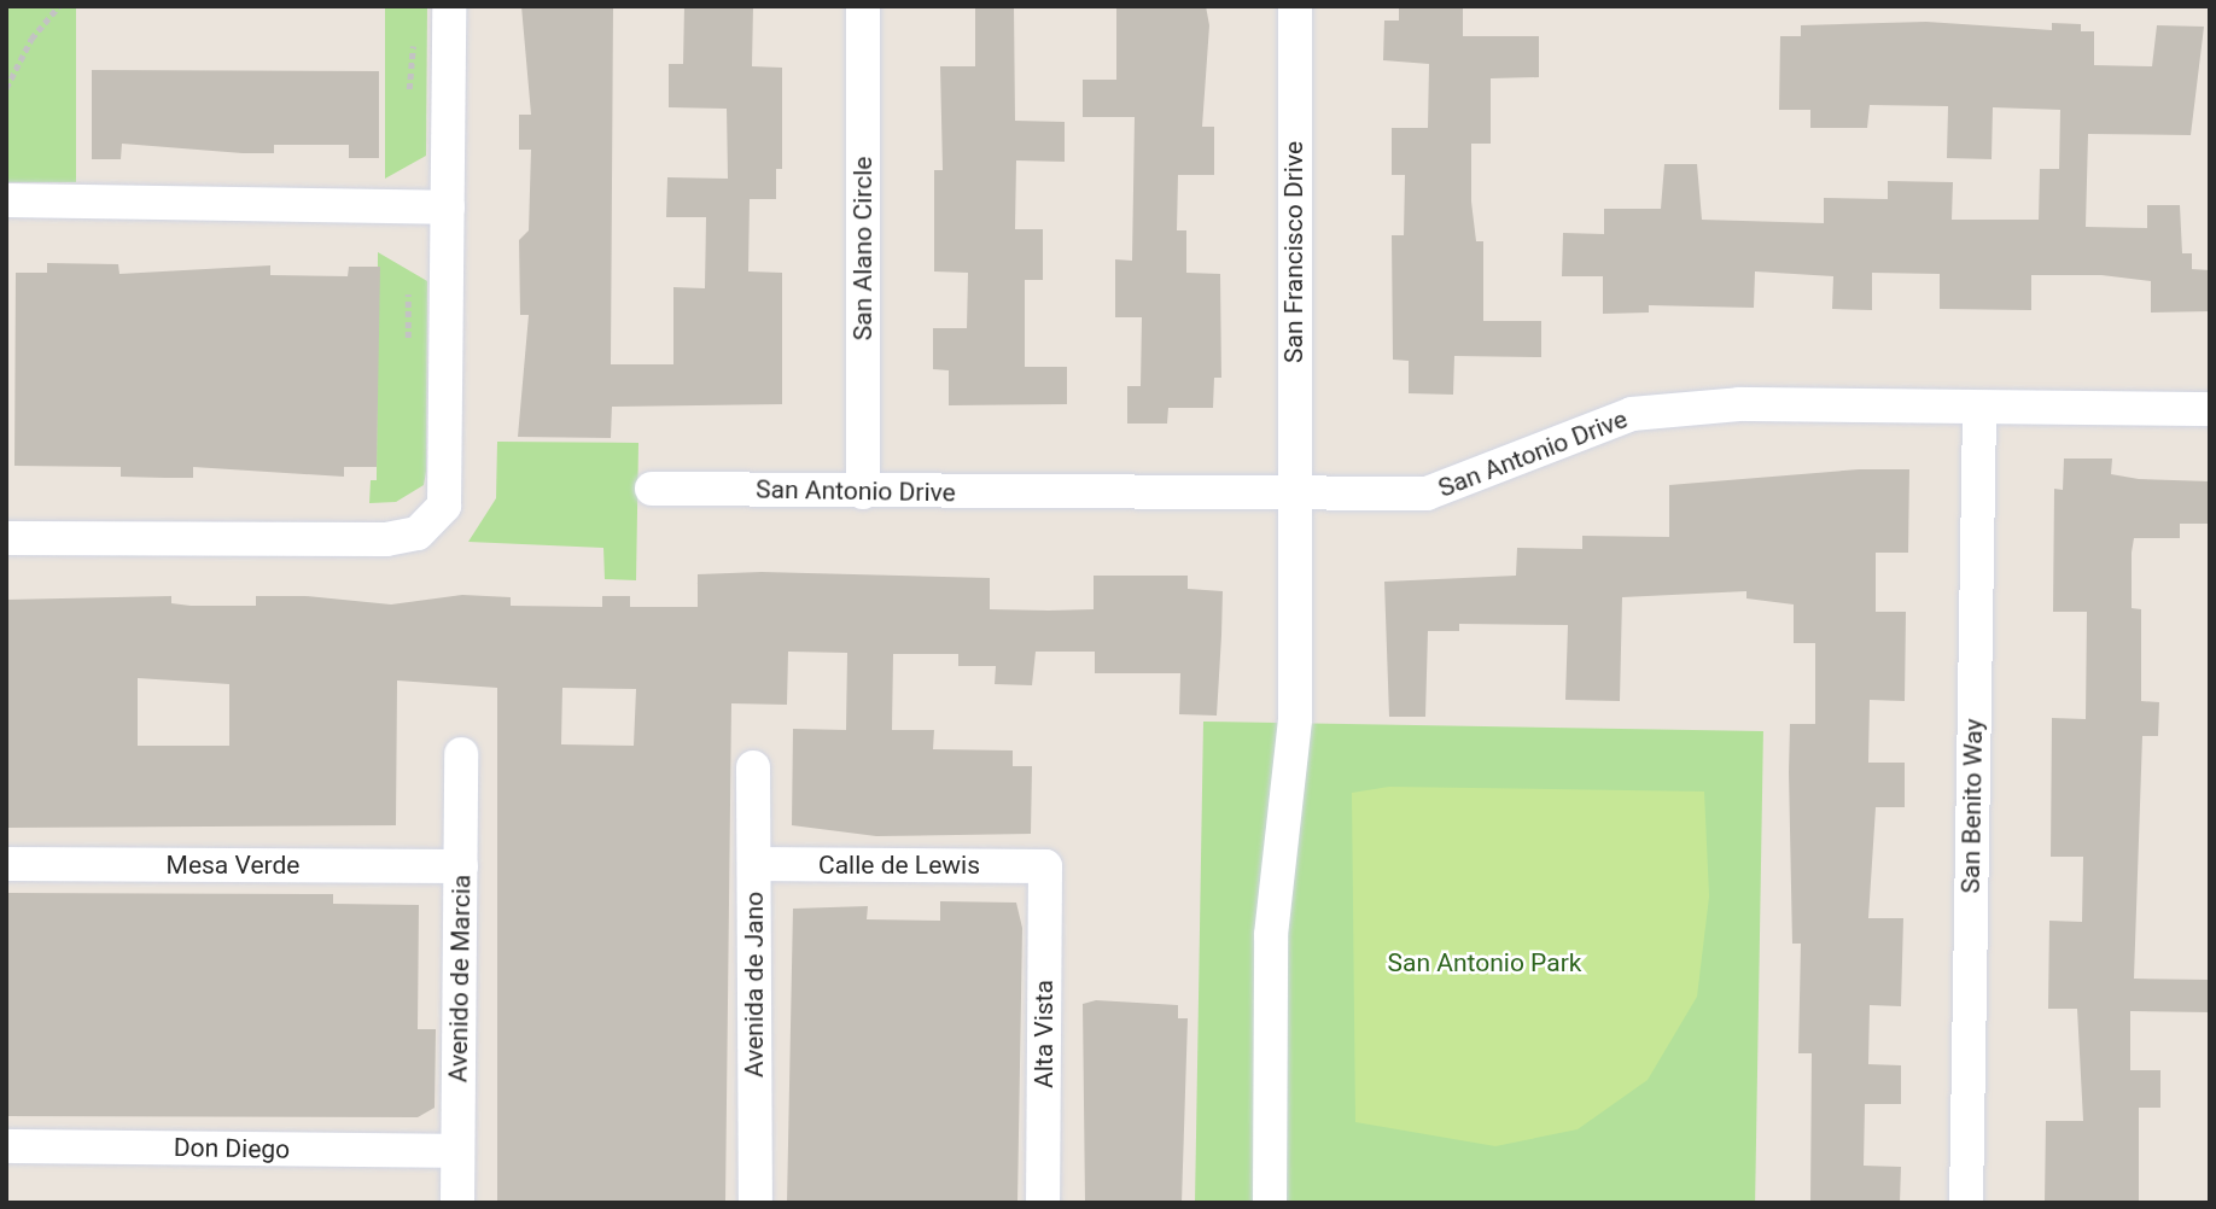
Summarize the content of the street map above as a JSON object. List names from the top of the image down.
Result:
{
  "streets": {
    "street": [
      "San Alano Circle",
      "San Francisco Drive",
      "San Antonio Drive",
      "San Benito Way",
      "Mesa Verde",
      "Calle de Lewis",
      "Avenido de Marcia",
      "Avenida de Jano",
      "Alta Vista",
      "Don Diego"
    ]
  },
  "crossings": [
    ["San Alano Circle", "San Antonio Drive"],
    ["San Francisco Drive", "San Antonio Drive"],
    ["San Antonio Drive", "San Benito Way"],
    ["Mesa Verde", "Avenido de Marcia"],
    ["Calle de Lewis", "Avenida de Jano"],
    ["Calle de Lewis", "Alta Vista"],
    ["Avenido de Marcia", "Don Diego"]
  ],
  "parks": ["San Antonio Park"]
}
